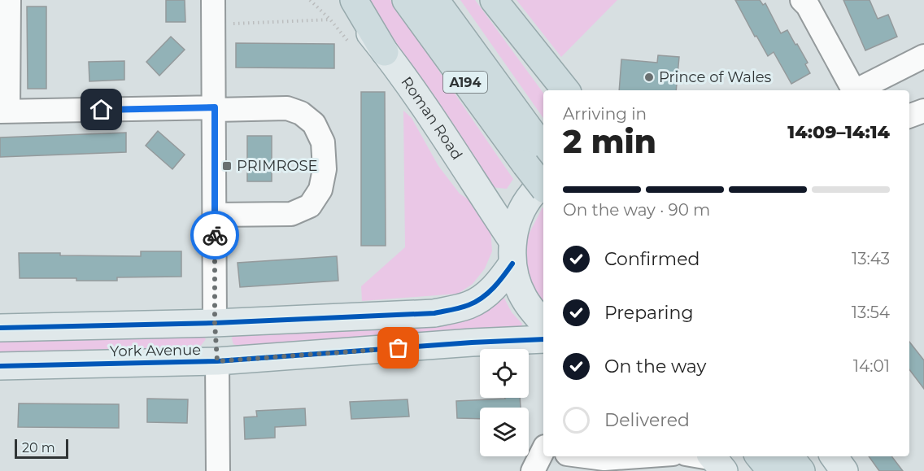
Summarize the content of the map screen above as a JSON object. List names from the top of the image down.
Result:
{
  "streets": {
    "highway": ["A194"],
    "main road": ["Roman Road", "York Avenue"]
  },
  "crossings": [
    ["Roman Road", "York Avenue"]
  ],
  "places": {
    "other": ["Prince of Wales"],
    "transit": ["PRIMROSE"]
  },
  "scale_bar": "20 m",
  "page": {
    "heading": ["2 min", "Arriving in", "14:09–14:14"],
    "bar": "On the way · 90 m",
    "list": [
      ["Confirmed", "13:43"],
      ["Preparing", "13:54"],
      ["On the way", "14:01"],
      "Delivered"
    ],
    "scale": "20 m"
  }
}
